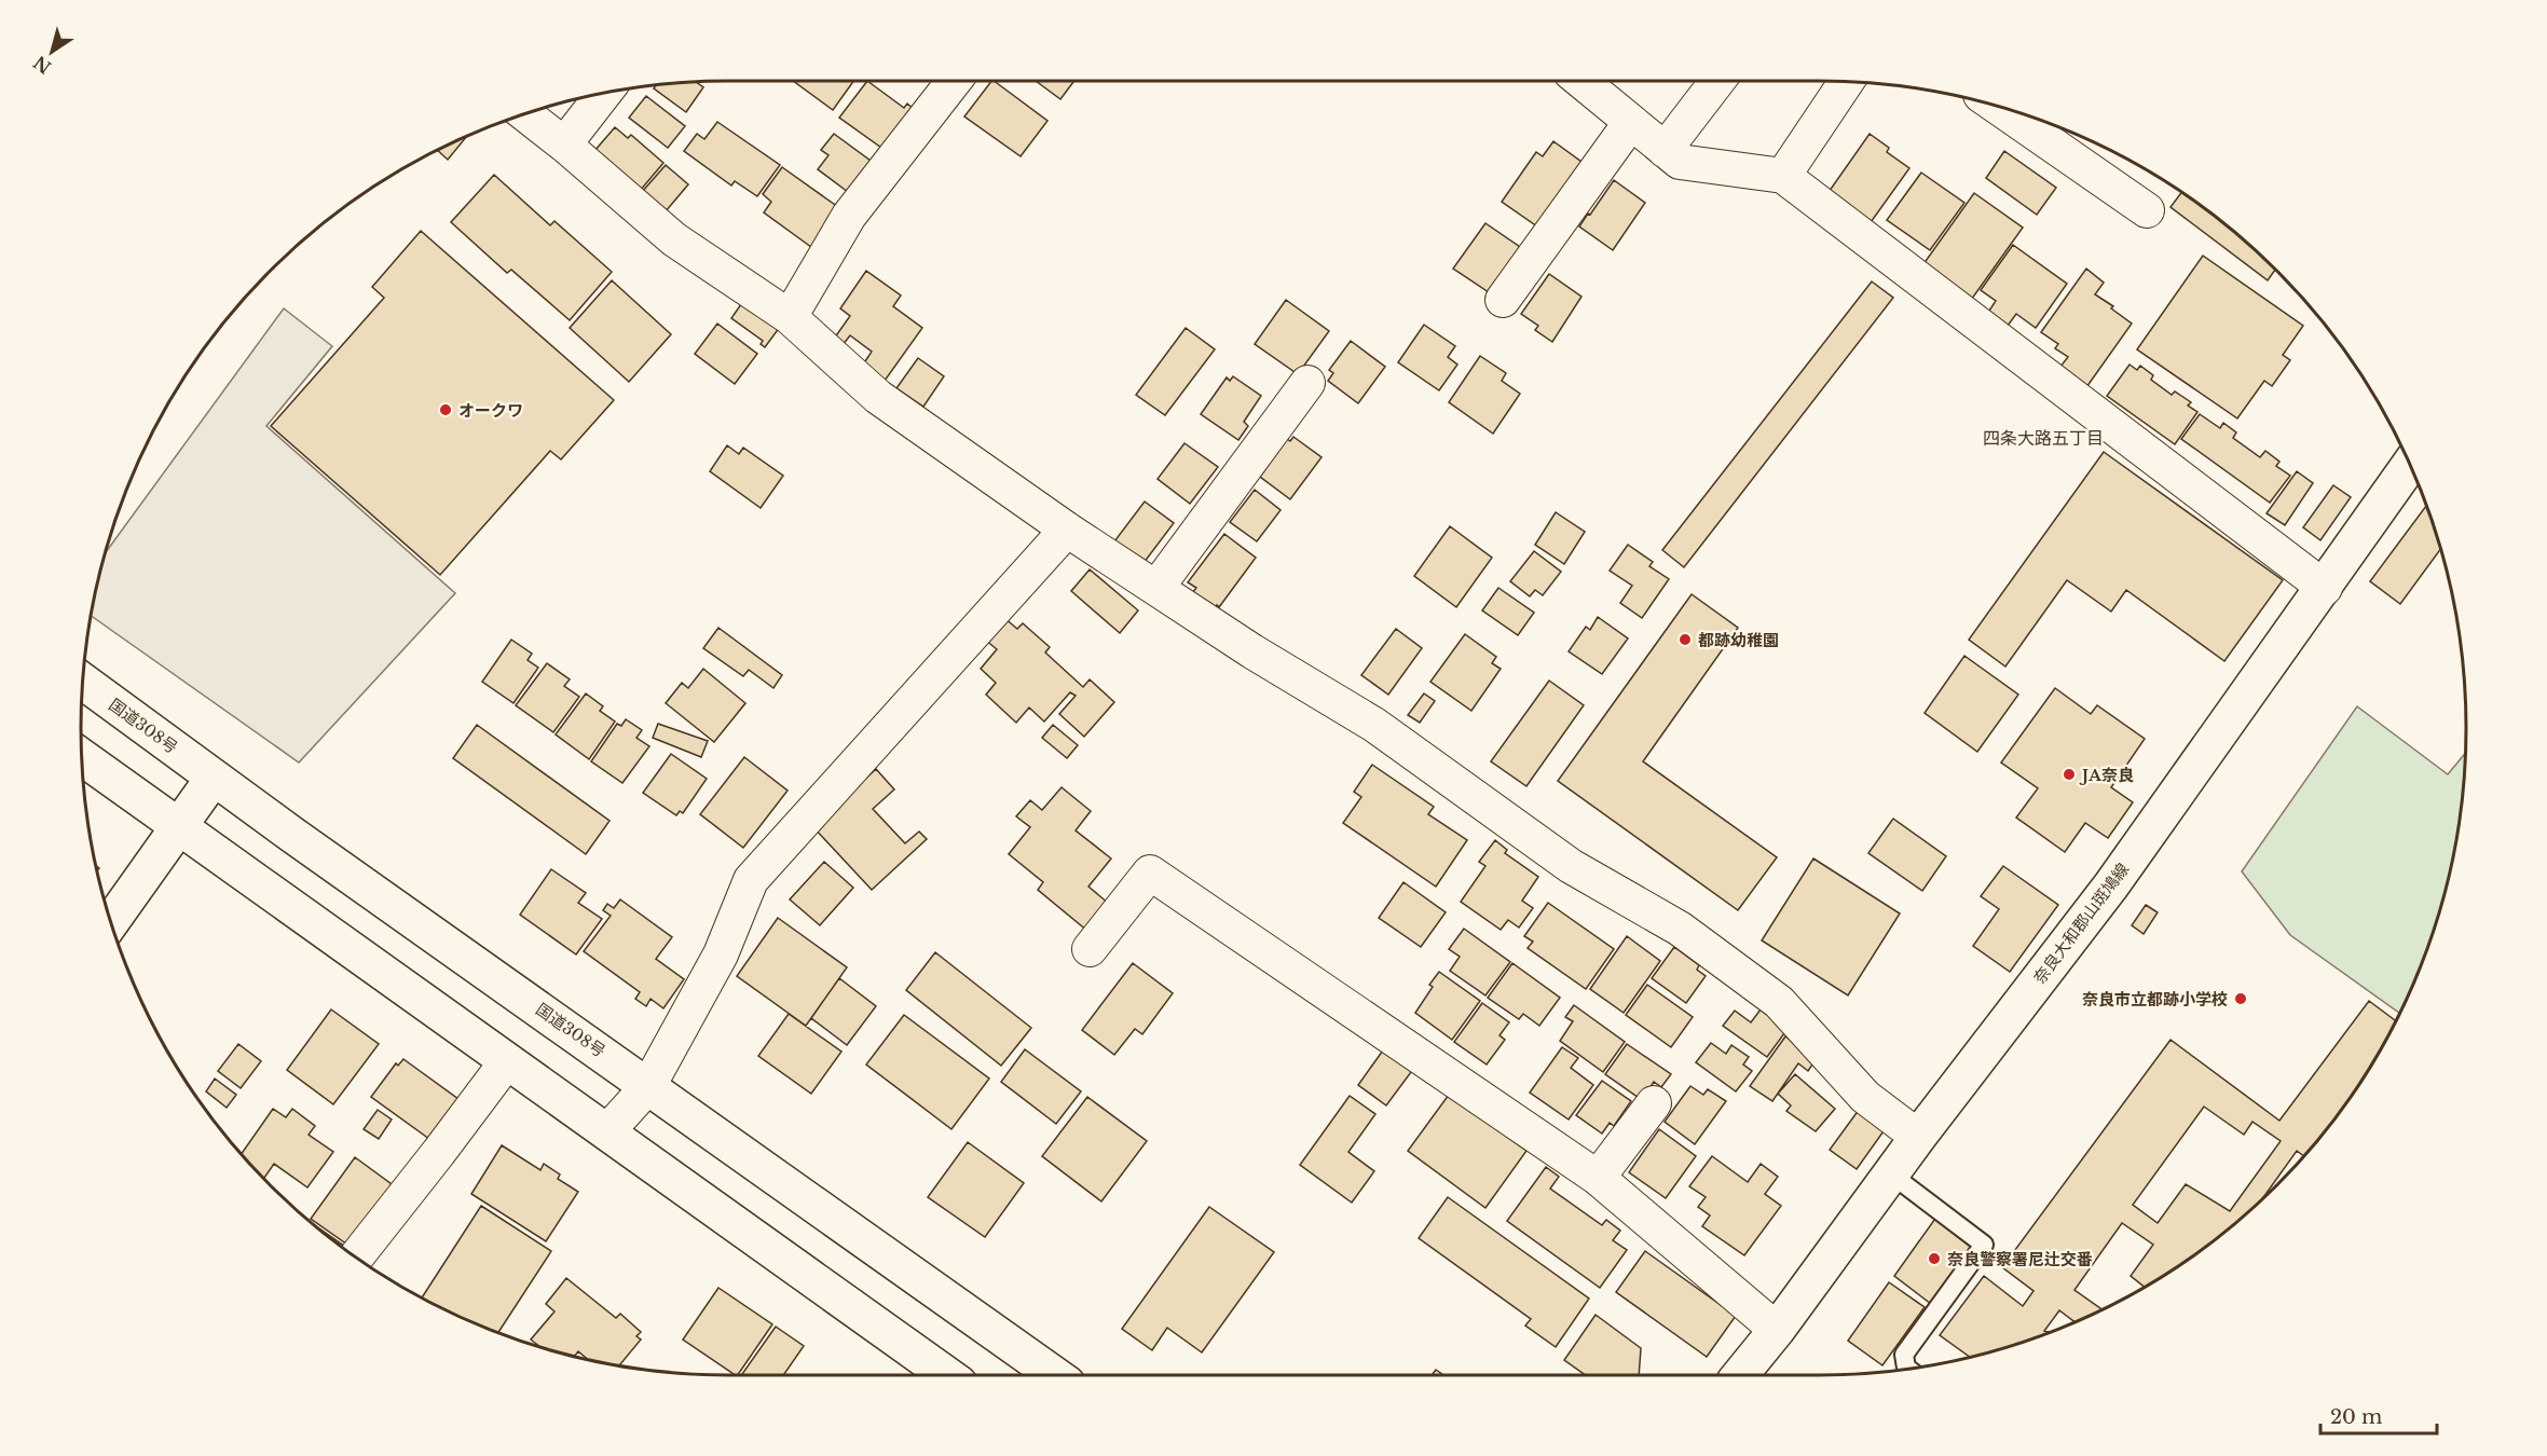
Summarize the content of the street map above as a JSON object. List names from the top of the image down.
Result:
{
  "streets": {
    "main road": ["国道308号", "奈良大和郡山斑鳩線"]
  },
  "districts": ["四条大路五丁目"],
  "places": [
    "オークワ",
    "都跡幼稚園",
    "JA奈良",
    "奈良市立都跡小学校",
    "奈良警察署尼辻交番"
  ],
  "scale_bar": "20 m",
  "north": "bottom left"
}
